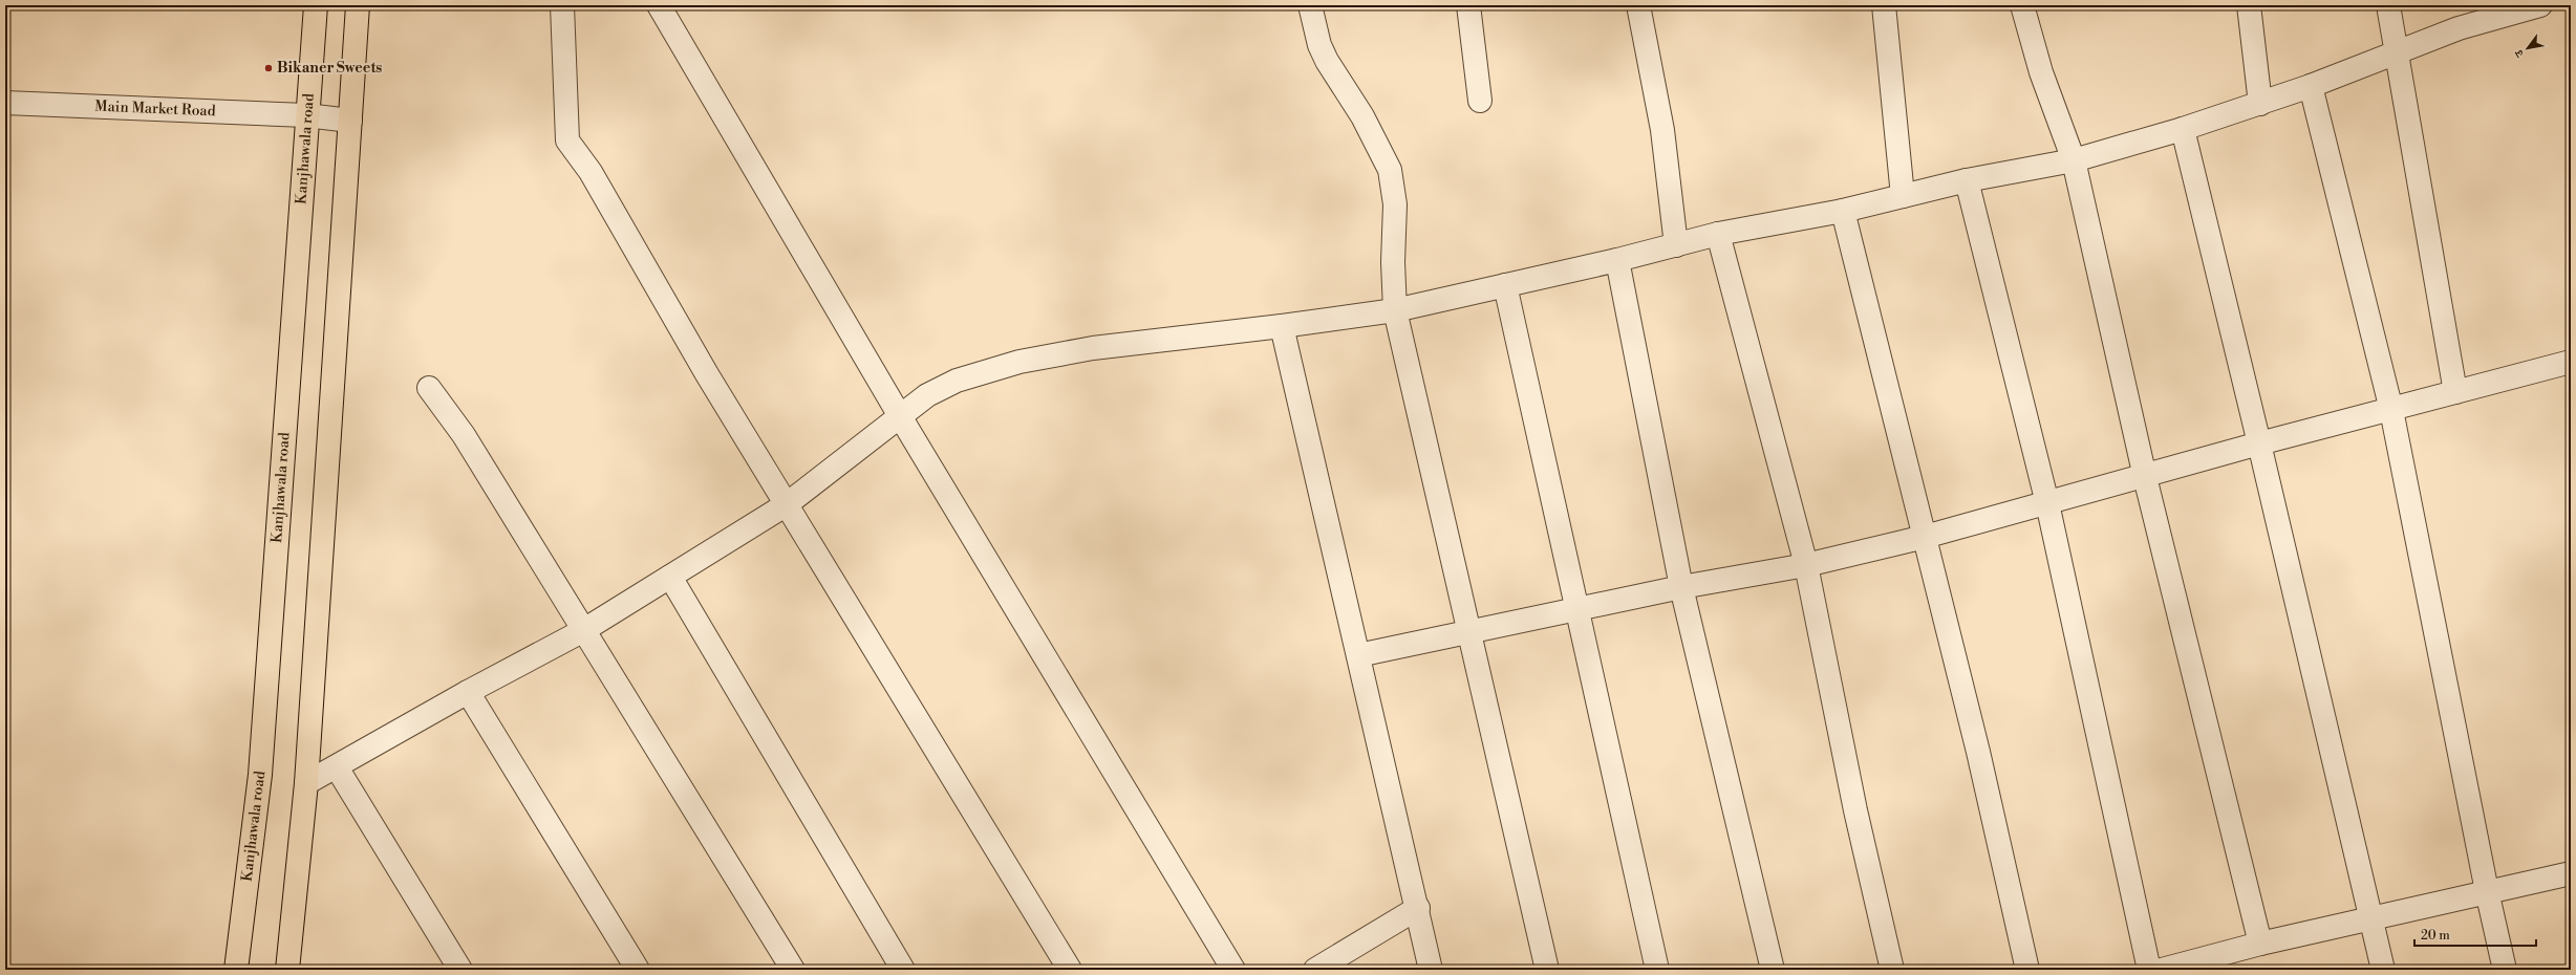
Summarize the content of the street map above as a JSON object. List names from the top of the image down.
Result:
{
  "streets": {
    "main road": ["Kanjhawala road"],
    "street": ["Main Market Road"]
  },
  "crossings": [
    ["Main Market Road", "Kanjhawala road"]
  ],
  "places": ["Bikaner Sweets"],
  "scale_bar": "20 m",
  "north": "bottom left"
}
